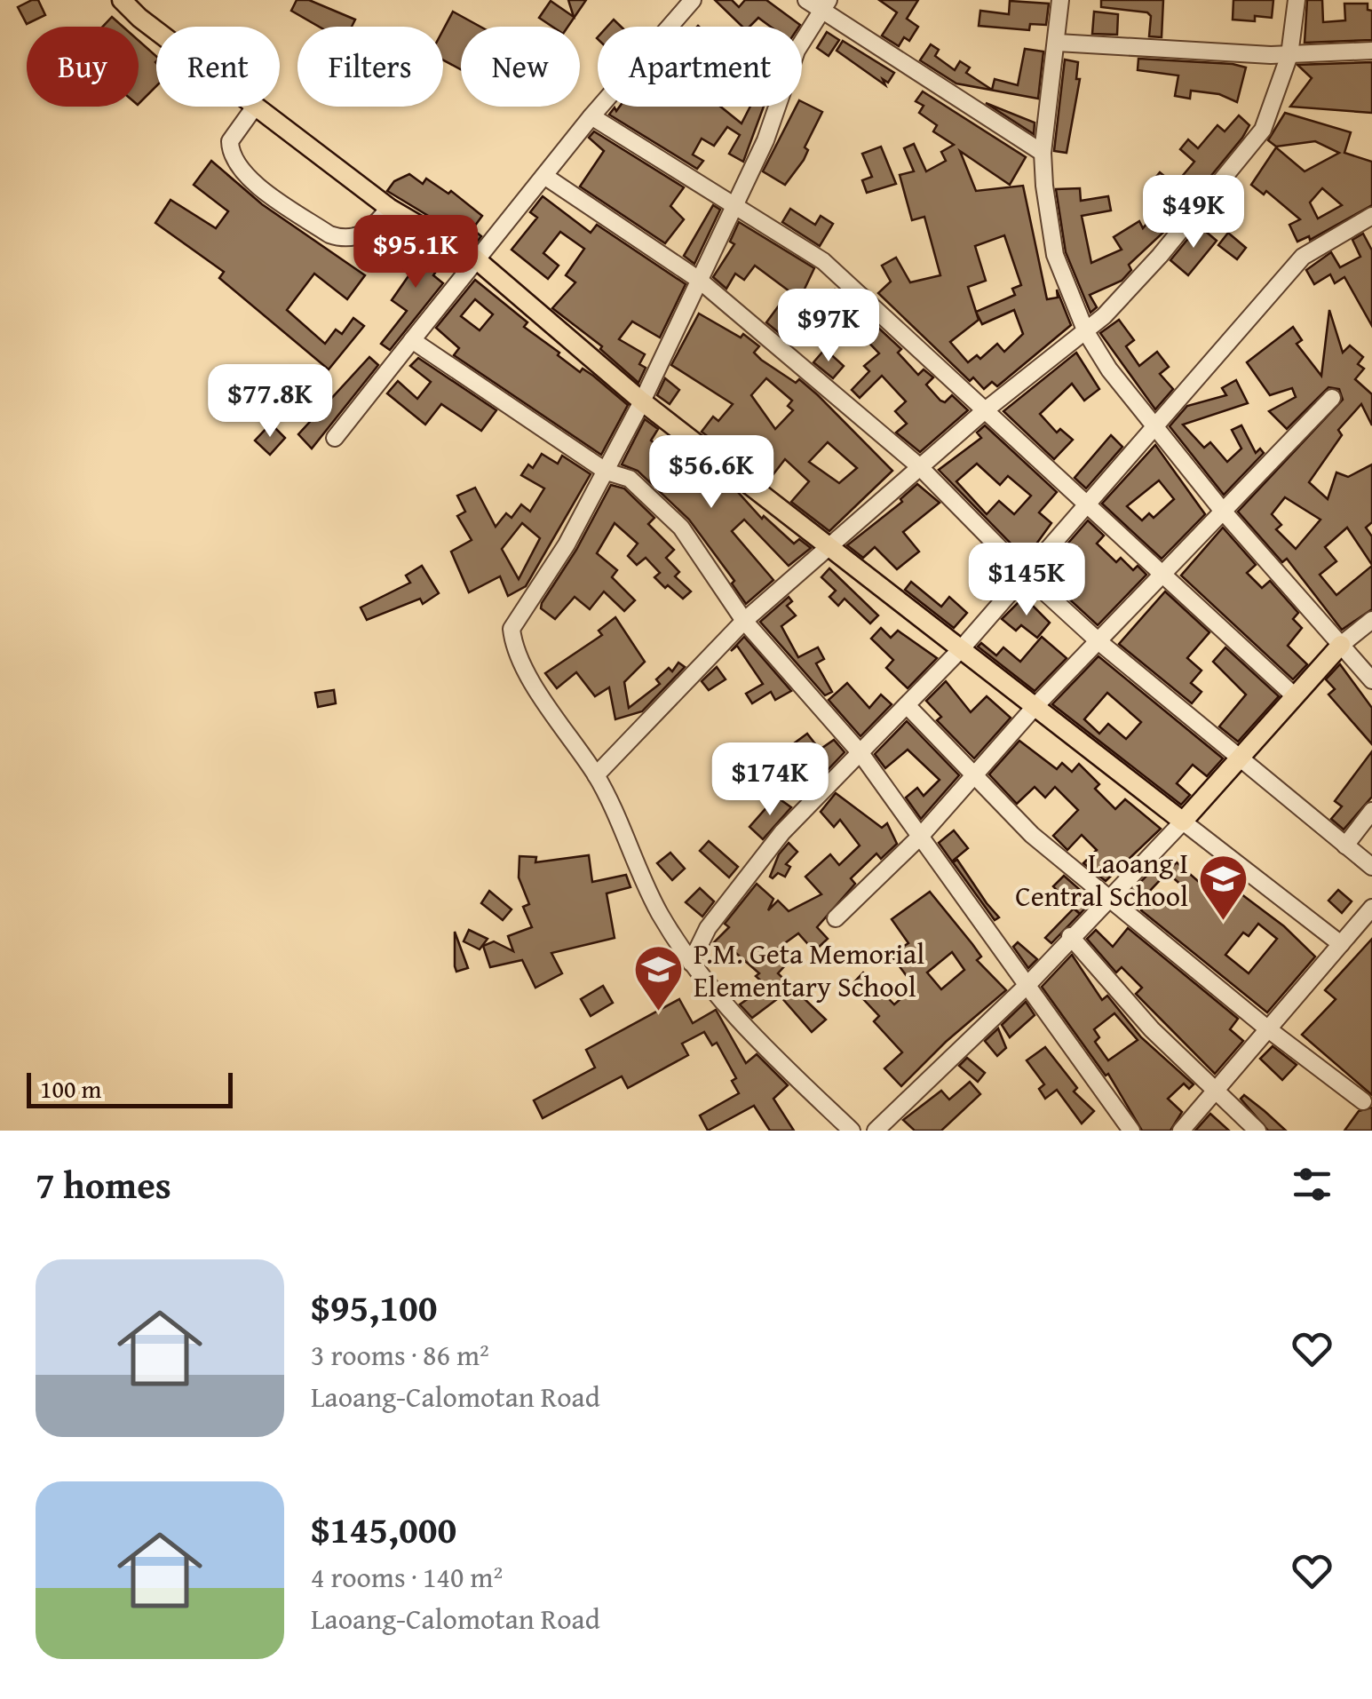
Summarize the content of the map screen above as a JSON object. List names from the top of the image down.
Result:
{
  "places": {
    "school or university": ["Laoang I Central School", "P.M. Geta Memorial Elementary School"]
  },
  "scale_bar": "100 m",
  "page": {
    "chip": [
      "Buy",
      "Rent",
      "Filters",
      "New",
      "Apartment"
    ],
    "price": [
      "$49K",
      "$95.1K",
      "$97K",
      "$77.8K",
      "$56.6K",
      "$145K",
      "$174K"
    ],
    "scale": "100 m",
    "heading": "7 homes",
    "list": [
      {
        "name": "$95,100",
        "note": "3 rooms · 86 m² · Laoang-Calomotan Road"
      },
      {
        "name": "$145,000",
        "note": "4 rooms · 140 m² · Laoang-Calomotan Road"
      }
    ]
  }
}
